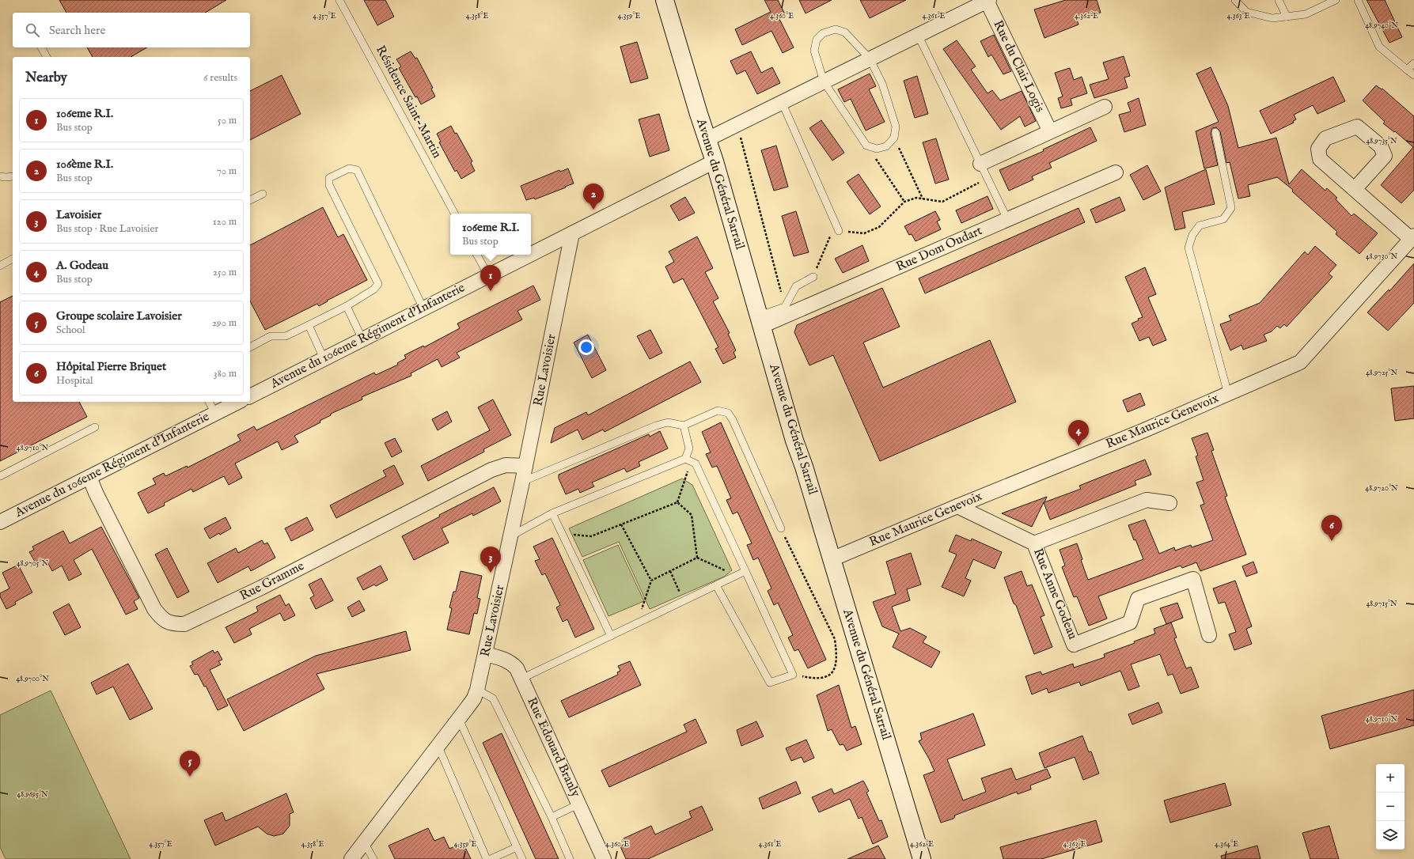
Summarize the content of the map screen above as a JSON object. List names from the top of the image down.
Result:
{
  "streets": {
    "main road": ["Avenue du Général Sarrail"],
    "street": [
      "Rue du Clair Logis",
      "Rue Dom Oudart",
      "Avenue du 106eme Régiment d'Infanterie",
      "Rue Lavoisier",
      "Rue Maurice Genevoix",
      "Rue Gramme",
      "Rue Anne Godeau",
      "Rue Edouard Branly"
    ],
    "lane": ["Résidence Saint-Martin"]
  },
  "crossings": [
    ["Rue du Clair Logis", "Avenue du Général Sarrail"],
    ["Avenue du Général Sarrail", "Rue Dom Oudart"],
    ["Avenue du Général Sarrail", "Avenue du 106eme Régiment d'Infanterie"],
    ["Avenue du Général Sarrail", "Rue Maurice Genevoix"],
    ["Avenue du 106eme Régiment d'Infanterie", "Rue Lavoisier"],
    ["Avenue du 106eme Régiment d'Infanterie", "Rue Gramme"],
    ["Rue Lavoisier", "Rue Gramme"],
    ["Rue Lavoisier", "Rue Edouard Branly"],
    ["Rue Maurice Genevoix", "Rue Anne Godeau"]
  ],
  "page": {
    "search": "Search here",
    "heading": ["Nearby", "6 results"],
    "list": [
      {
        "mark": "1",
        "name": "106eme R.I.",
        "note": "Bus stop",
        "value": "50 m"
      },
      {
        "mark": "2",
        "name": "106ème R.I.",
        "note": "Bus stop",
        "value": "70 m"
      },
      {
        "mark": "3",
        "name": "Lavoisier",
        "note": "Bus stop · Rue Lavoisier",
        "value": "120 m"
      },
      {
        "mark": "4",
        "name": "A. Godeau",
        "note": "Bus stop",
        "value": "250 m"
      },
      {
        "mark": "5",
        "name": "Groupe scolaire Lavoisier",
        "note": "School",
        "value": "290 m"
      },
      {
        "mark": "6",
        "name": "Hôpital Pierre Briquet",
        "note": "Hospital",
        "value": "380 m"
      }
    ],
    "pins": [
      "2",
      "1",
      "4",
      "6",
      "3",
      "5"
    ],
    "popup": ["106eme R.I.", "Bus stop"],
    "map_buttons": ["+", "−"]
  },
  "coordinates": [
    "4.357°E",
    "4.358°E",
    "4.359°E",
    "4.360°E",
    "4.361°E",
    "4.362°E",
    "4.363°E",
    "48.9740°N",
    "48.9735°N",
    "48.9730°N",
    "48.9725°N",
    "48.9710°N",
    "48.9720°N",
    "48.9705°N",
    "48.9715°N",
    "48.9700°N",
    "48.9695°N",
    "4.364°E"
  ]
}
